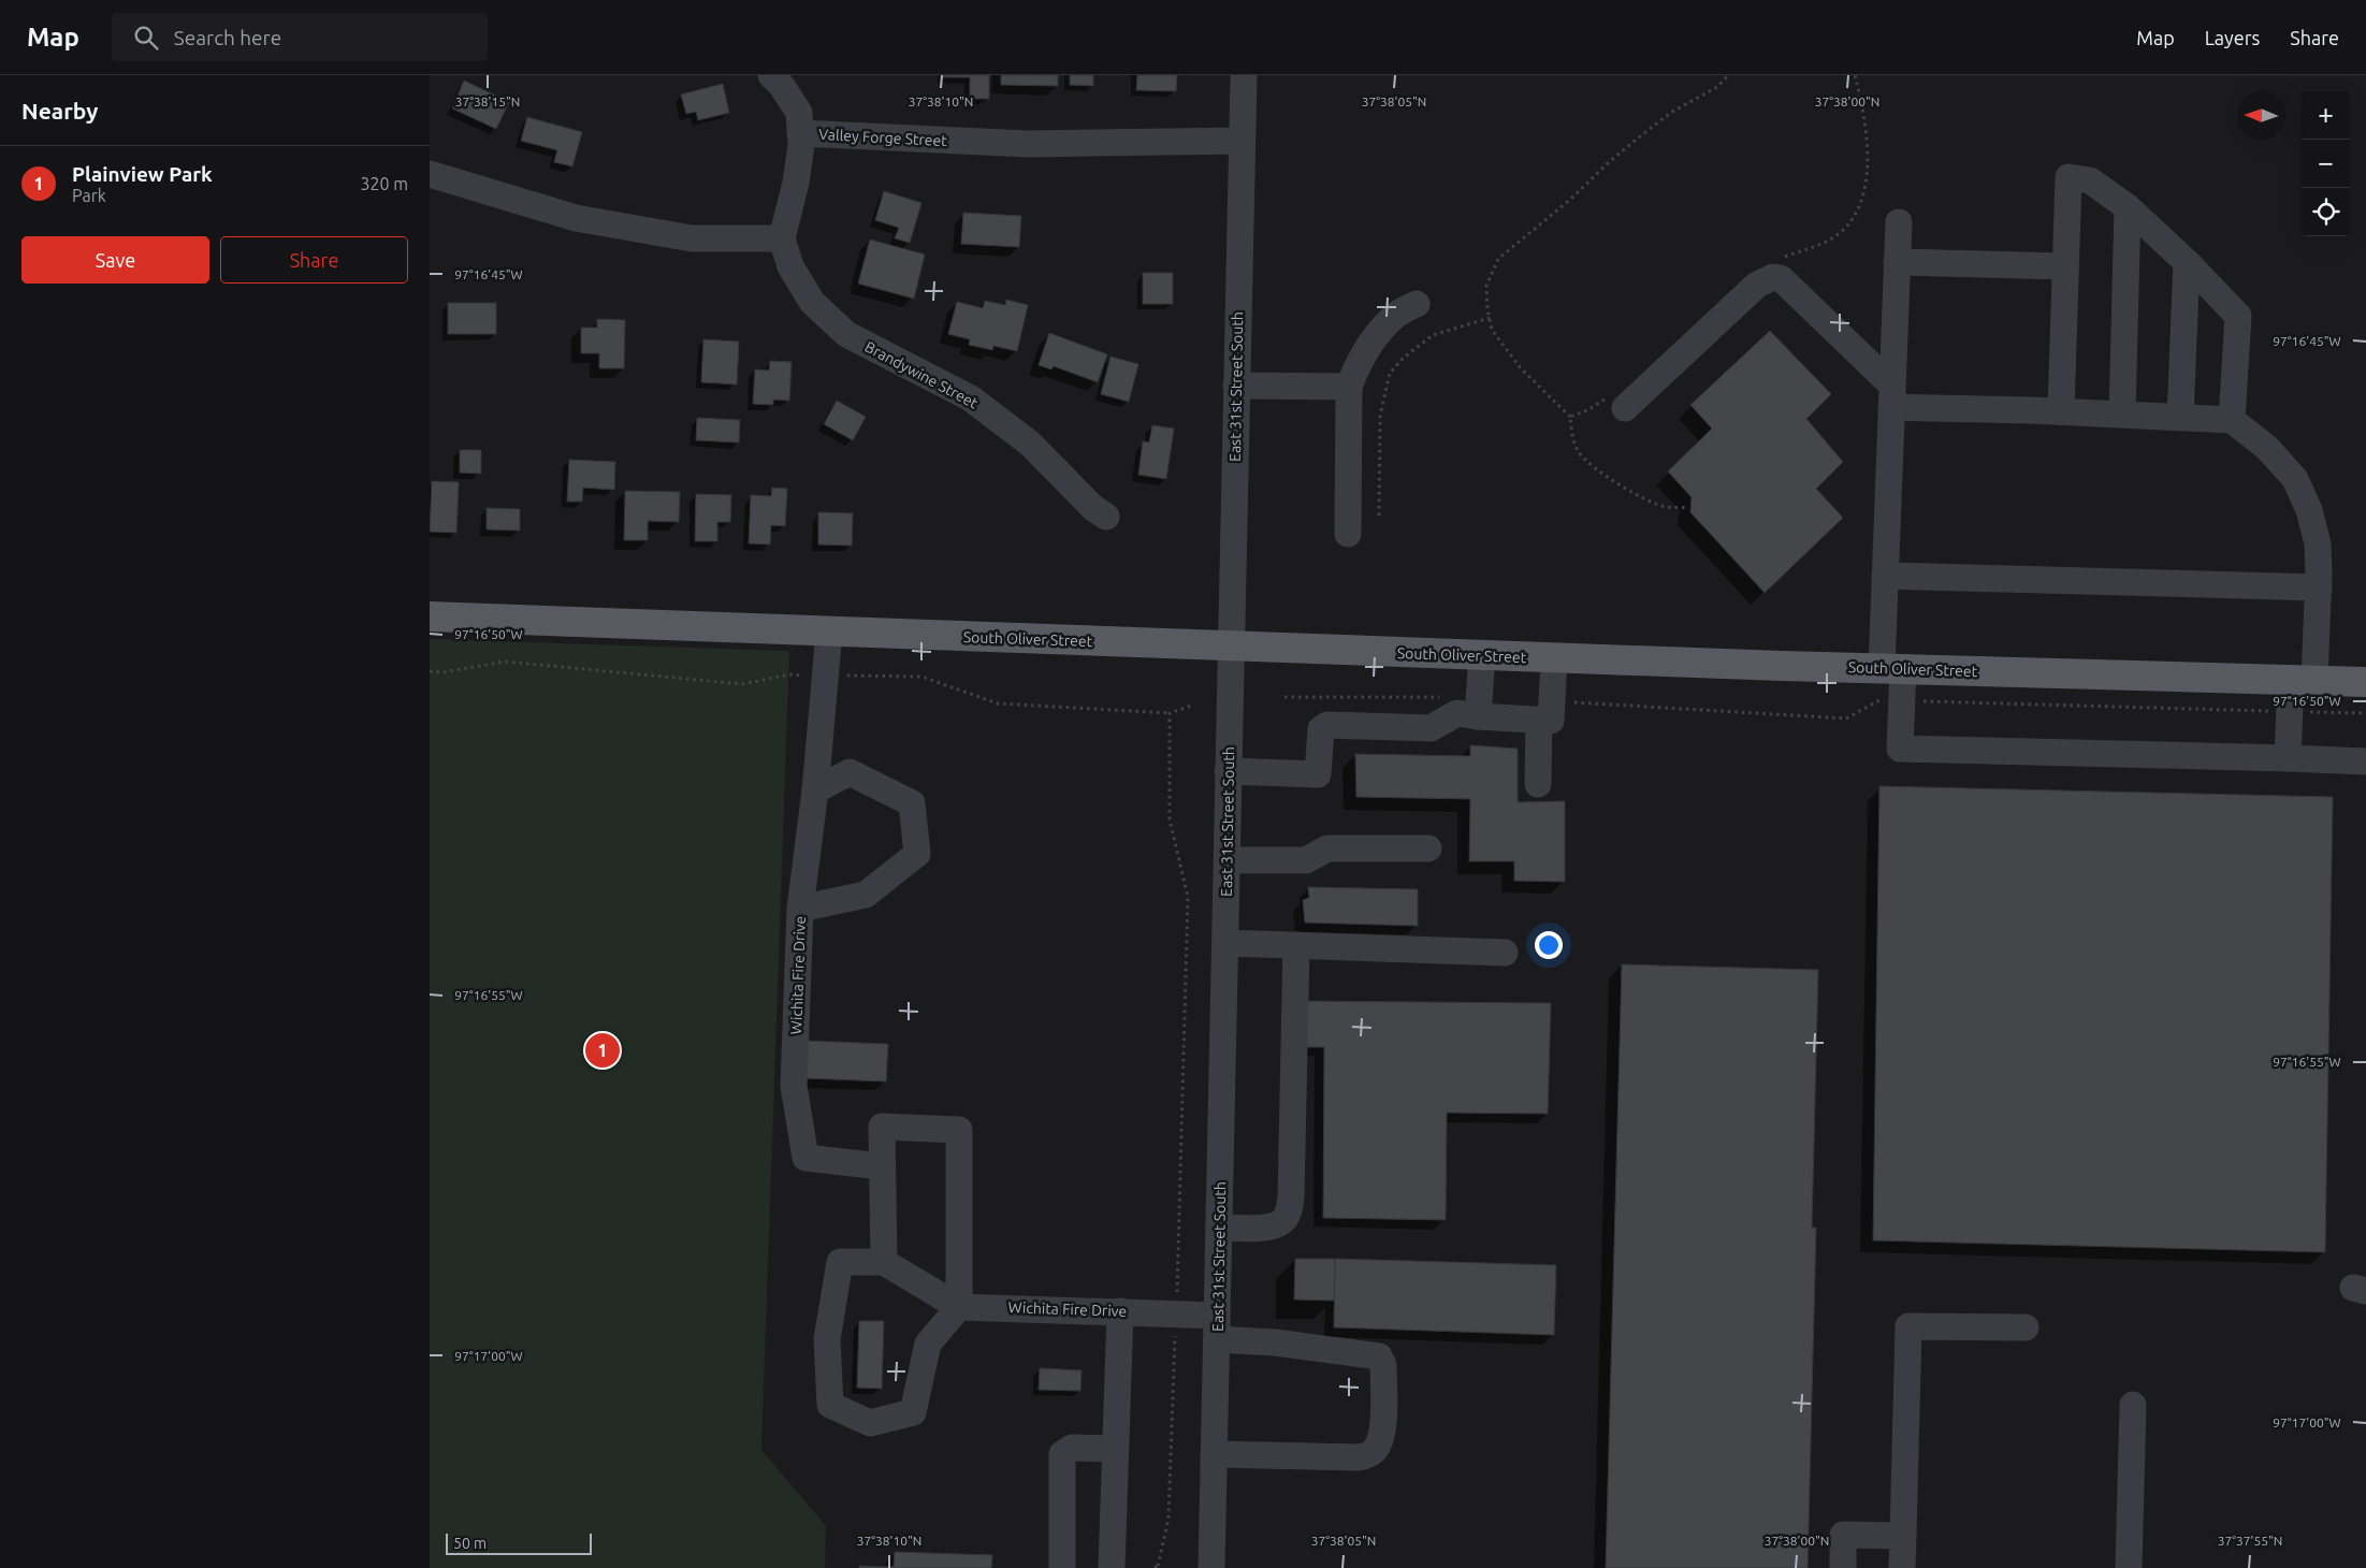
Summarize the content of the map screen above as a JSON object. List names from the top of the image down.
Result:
{
  "streets": {
    "main road": ["South Oliver Street"],
    "street": [
      "Valley Forge Street",
      "Brandywine Street",
      "East 31st Street South",
      "Wichita Fire Drive"
    ]
  },
  "crossings": [
    ["Valley Forge Street", "Brandywine Street"],
    ["Valley Forge Street", "East 31st Street South"],
    ["East 31st Street South", "South Oliver Street"],
    ["East 31st Street South", "Wichita Fire Drive"]
  ],
  "scale_bar": "50 m",
  "north": "left",
  "page": {
    "header": "Map",
    "search": "Search here",
    "nav": ["Map", "Layers", "Share"],
    "heading": "Nearby",
    "map_buttons": ["+", "−"],
    "list": [
      {
        "mark": "1",
        "name": "Plainview Park",
        "note": "Park",
        "value": "320 m"
      }
    ],
    "buttons": ["Save", "Share"],
    "pins": "1",
    "scale": "50 m"
  },
  "coordinates": [
    "37°38'15\"N",
    "37°38'10\"N",
    "37°38'05\"N",
    "37°38'00\"N",
    "97°16'45\"W",
    "97°16'50\"W",
    "97°16'55\"W",
    "97°17'00\"W",
    "37°37'55\"N"
  ]
}
